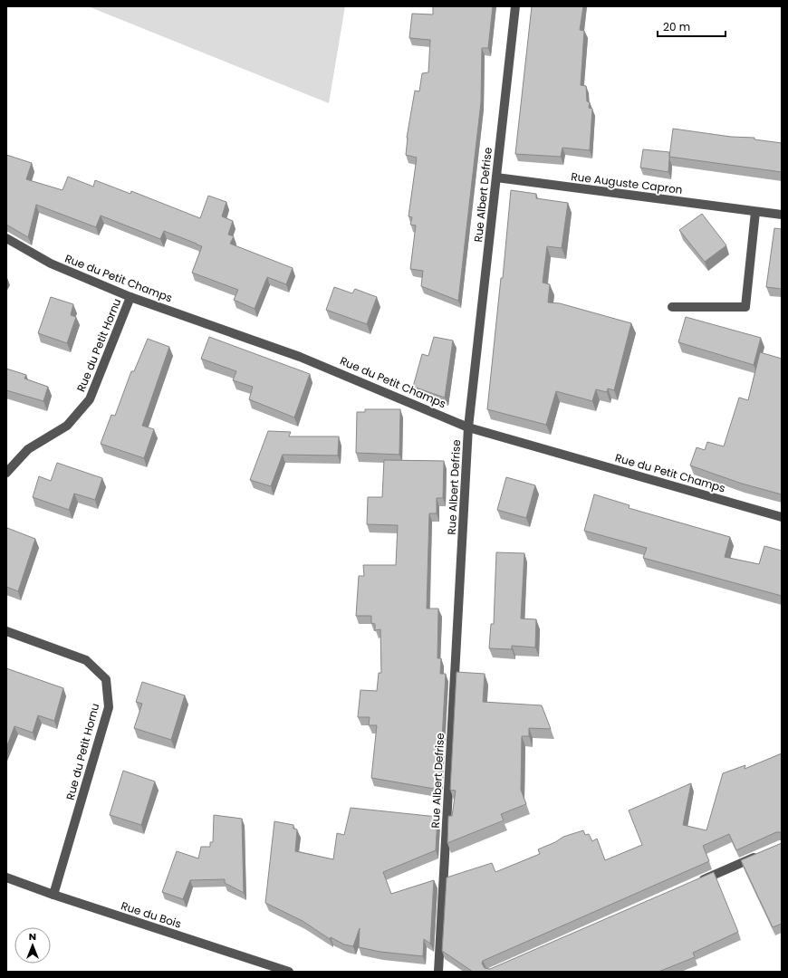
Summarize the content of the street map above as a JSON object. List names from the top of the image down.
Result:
{
  "streets": {
    "street": [
      "Rue Auguste Capron",
      "Rue Albert Defrise",
      "Rue du Petit Champs",
      "Rue du Petit Hornu",
      "Rue du Bois"
    ]
  },
  "crossings": [
    ["Rue Auguste Capron", "Rue Albert Defrise"],
    ["Rue Albert Defrise", "Rue du Petit Champs"],
    ["Rue du Petit Champs", "Rue du Petit Hornu"],
    ["Rue du Petit Hornu", "Rue du Bois"]
  ],
  "scale_bar": "20 m",
  "north": "top"
}
